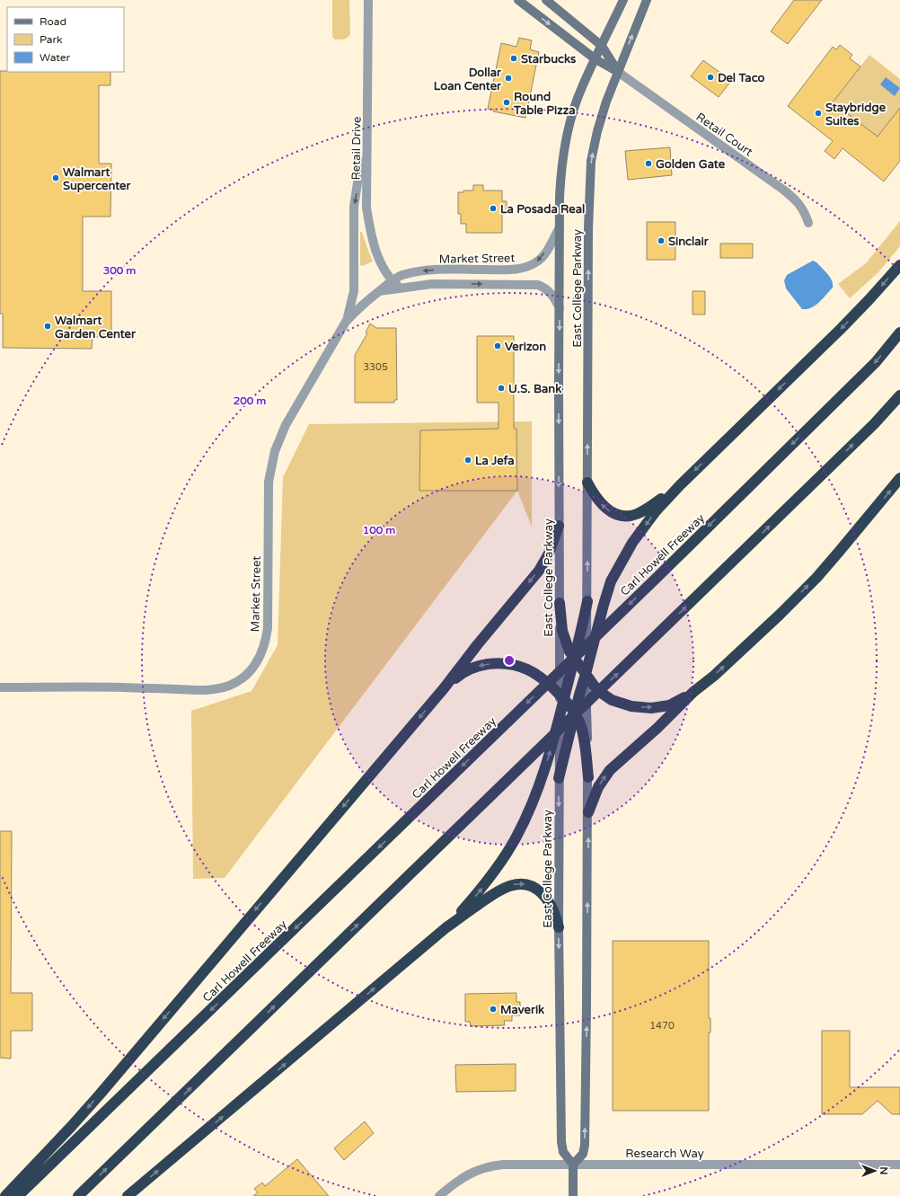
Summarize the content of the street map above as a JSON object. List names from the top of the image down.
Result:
{
  "streets": {
    "highway": ["Carl Howell Freeway"],
    "main road": ["East College Parkway"],
    "street": [
      "Retail Court",
      "Retail Drive",
      "Market Street",
      "Research Way"
    ]
  },
  "crossings": [
    ["Retail Court", "East College Parkway"],
    ["Retail Drive", "Market Street"],
    ["Market Street", "East College Parkway"],
    ["East College Parkway", "Research Way"]
  ],
  "places": [
    "Starbucks",
    "Del Taco",
    "Dollar Loan Center",
    "Round Table Pizza",
    "Staybridge Suites",
    "Golden Gate",
    "Walmart Supercenter",
    "La Posada Real",
    "Sinclair",
    "Walmart Garden Center",
    "Verizon",
    "U.S. Bank",
    "La Jefa",
    "Maverik"
  ],
  "house_numbers": ["3305", "1470"],
  "legend": ["Road", "Park", "Water"],
  "north": "right",
  "rings": ["300 m", "200 m", "100 m"]
}
